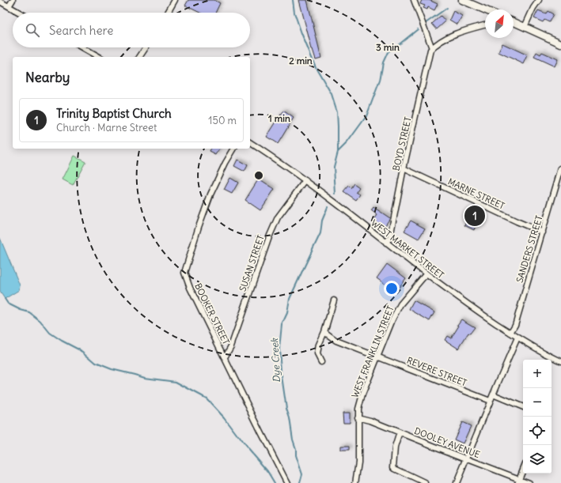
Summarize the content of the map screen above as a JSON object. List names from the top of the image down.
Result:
{
  "streets": {
    "street": [
      "BOYD STREET",
      "MARNE STREET",
      "WEST MARKET STREET",
      "SANDERS STREET",
      "SUSAN STREET",
      "BOOKER STREET",
      "WEST FRANKLIN STREET",
      "REVERE STREET",
      "DOOLEY AVENUE"
    ]
  },
  "crossings": [
    ["BOYD STREET", "MARNE STREET"],
    ["BOYD STREET", "WEST MARKET STREET"],
    ["MARNE STREET", "SANDERS STREET"],
    ["WEST MARKET STREET", "SANDERS STREET"],
    ["WEST MARKET STREET", "SUSAN STREET"],
    ["WEST MARKET STREET", "WEST FRANKLIN STREET"],
    ["SUSAN STREET", "BOOKER STREET"],
    ["WEST FRANKLIN STREET", "REVERE STREET"],
    ["WEST FRANKLIN STREET", "DOOLEY AVENUE"]
  ],
  "water": ["Dye Creek"],
  "north": "top right",
  "page": {
    "search": "Search here",
    "heading": "Nearby",
    "list": [
      {
        "mark": "1",
        "name": "Trinity Baptist Church",
        "note": "Church · Marne Street",
        "value": "150 m"
      }
    ],
    "pins": "1",
    "map_buttons": ["+", "−"]
  },
  "rings": ["3 min", "2 min", "1 min"]
}
